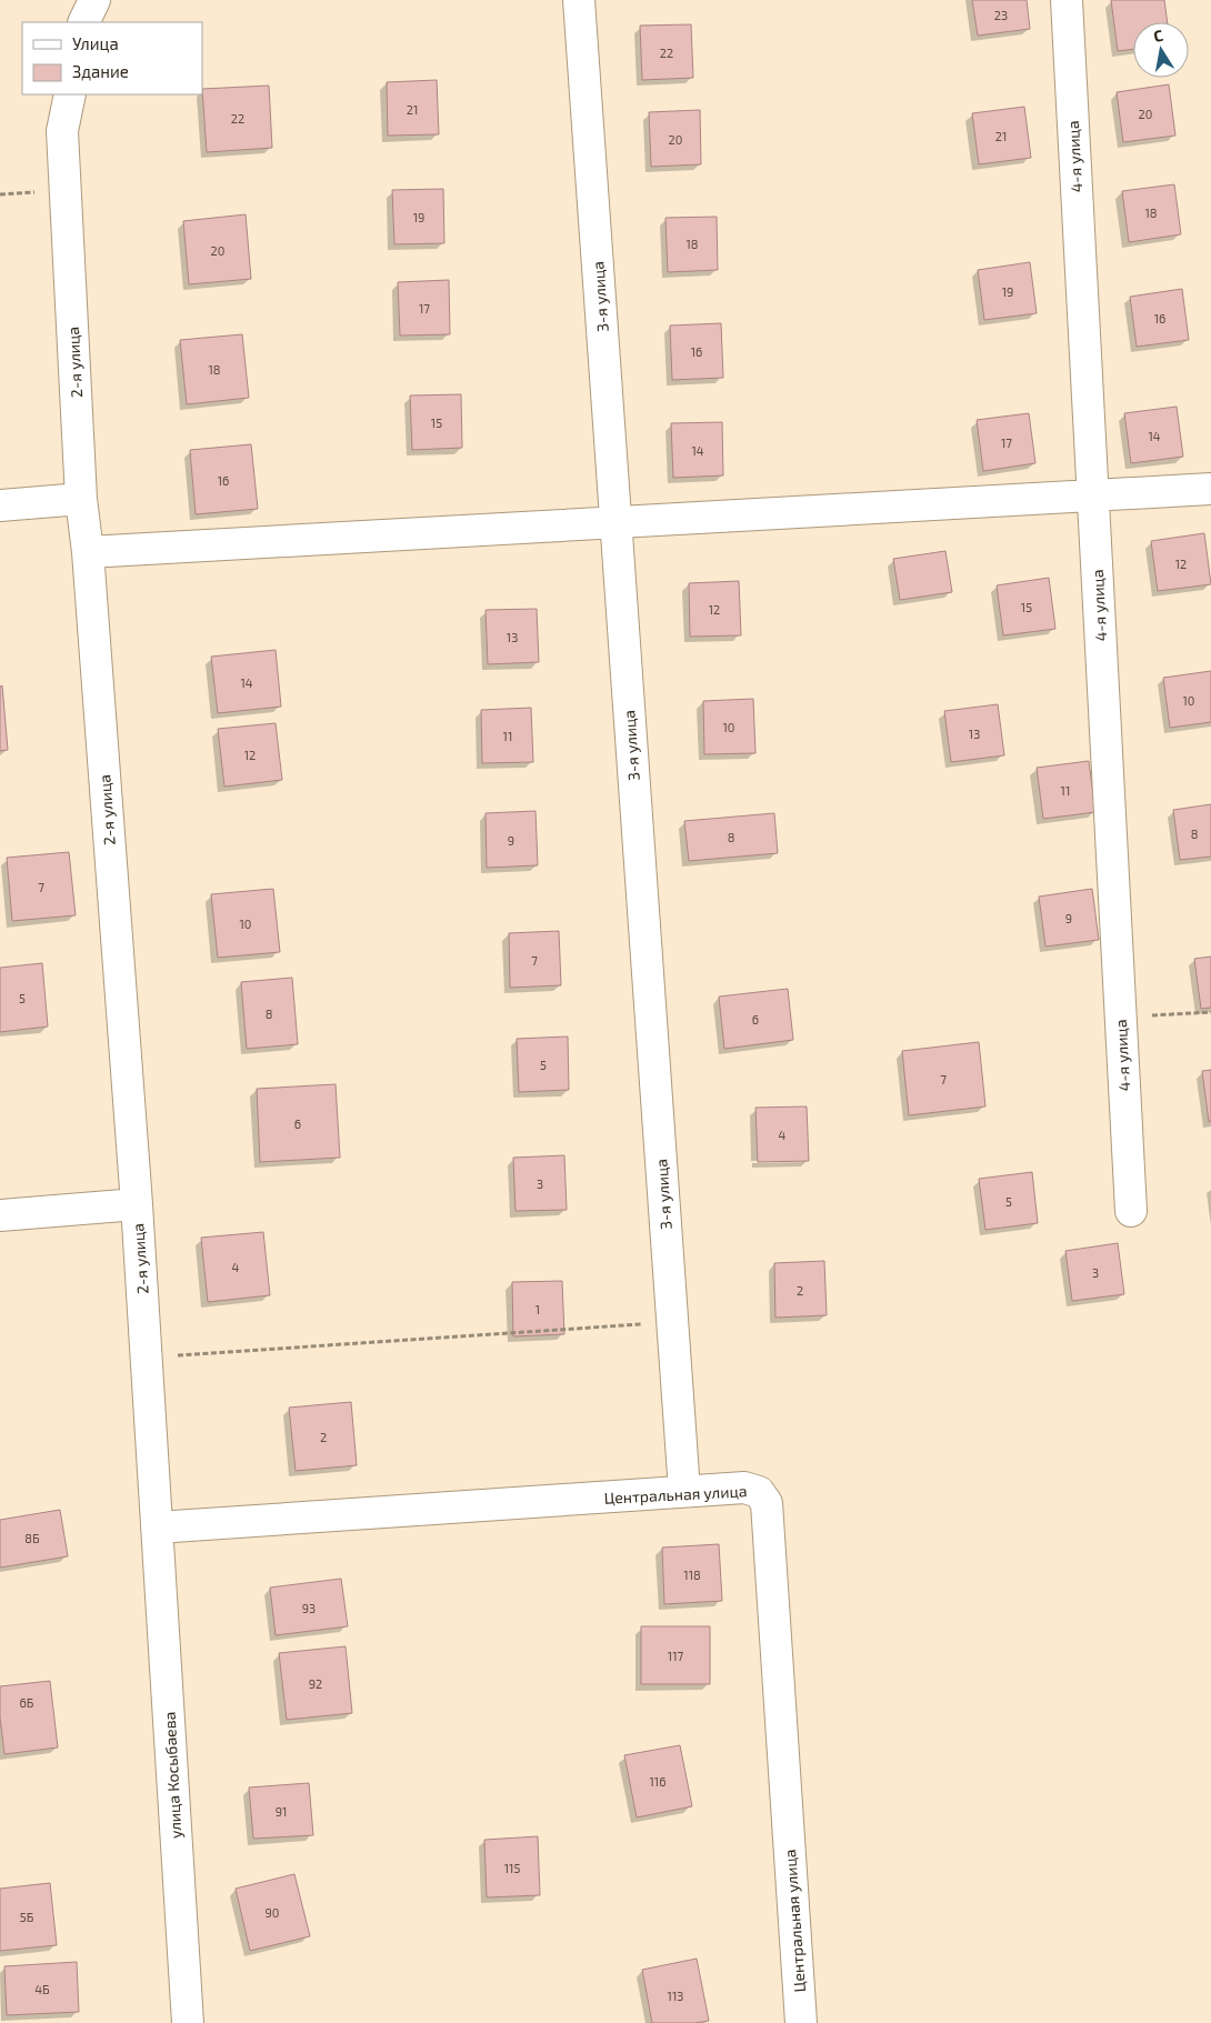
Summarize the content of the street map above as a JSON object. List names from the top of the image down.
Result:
{
  "streets": {
    "street": [
      "4-я улица",
      "3-я улица",
      "2-я улица",
      "Центральная улица",
      "улица Косыбаева"
    ]
  },
  "crossings": [
    ["3-я улица", "Центральная улица"],
    ["2-я улица", "Центральная улица"],
    ["2-я улица", "улица Косыбаева"],
    ["Центральная улица", "улица Косыбаева"]
  ],
  "house_numbers": [
    "23",
    "22",
    "21",
    "20",
    "22",
    "21",
    "20",
    "18",
    "19",
    "18",
    "20",
    "19",
    "17",
    "16",
    "16",
    "18",
    "15",
    "14",
    "17",
    "14",
    "16",
    "12",
    "15",
    "12",
    "13",
    "14",
    "10",
    "10",
    "13",
    "11",
    "12",
    "11",
    "8",
    "8",
    "9",
    "7",
    "9",
    "10",
    "7",
    "5",
    "8",
    "6",
    "5",
    "7",
    "6",
    "4",
    "3",
    "5",
    "4",
    "3",
    "2",
    "1",
    "2",
    "8Б",
    "118",
    "93",
    "117",
    "92",
    "6Б",
    "116",
    "91",
    "115",
    "90",
    "5Б",
    "4Б",
    "113"
  ],
  "legend": ["Улица", "Здание"],
  "north": "top"
}
